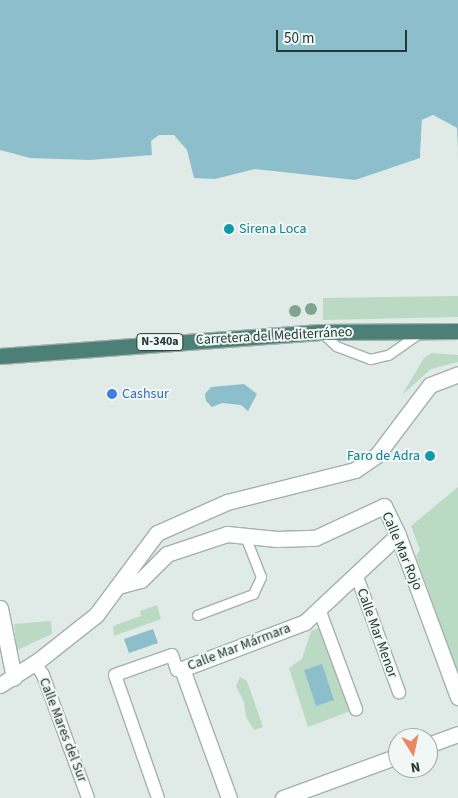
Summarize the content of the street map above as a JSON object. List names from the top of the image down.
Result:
{
  "streets": {
    "highway": ["Carretera del Mediterráneo", "N-340a"],
    "street": [
      "Calle Mar Rojo",
      "Calle Mar Menor",
      "Calle Mar Mármara",
      "Calle Mares del Sur"
    ]
  },
  "crossings": [
    ["Calle Mar Rojo", "Calle Mar Mármara"],
    ["Calle Mar Menor", "Calle Mar Mármara"]
  ],
  "places": ["Sirena Loca", "Cashsur", "Faro de Adra"],
  "scale_bar": "50 m",
  "north": "bottom"
}
